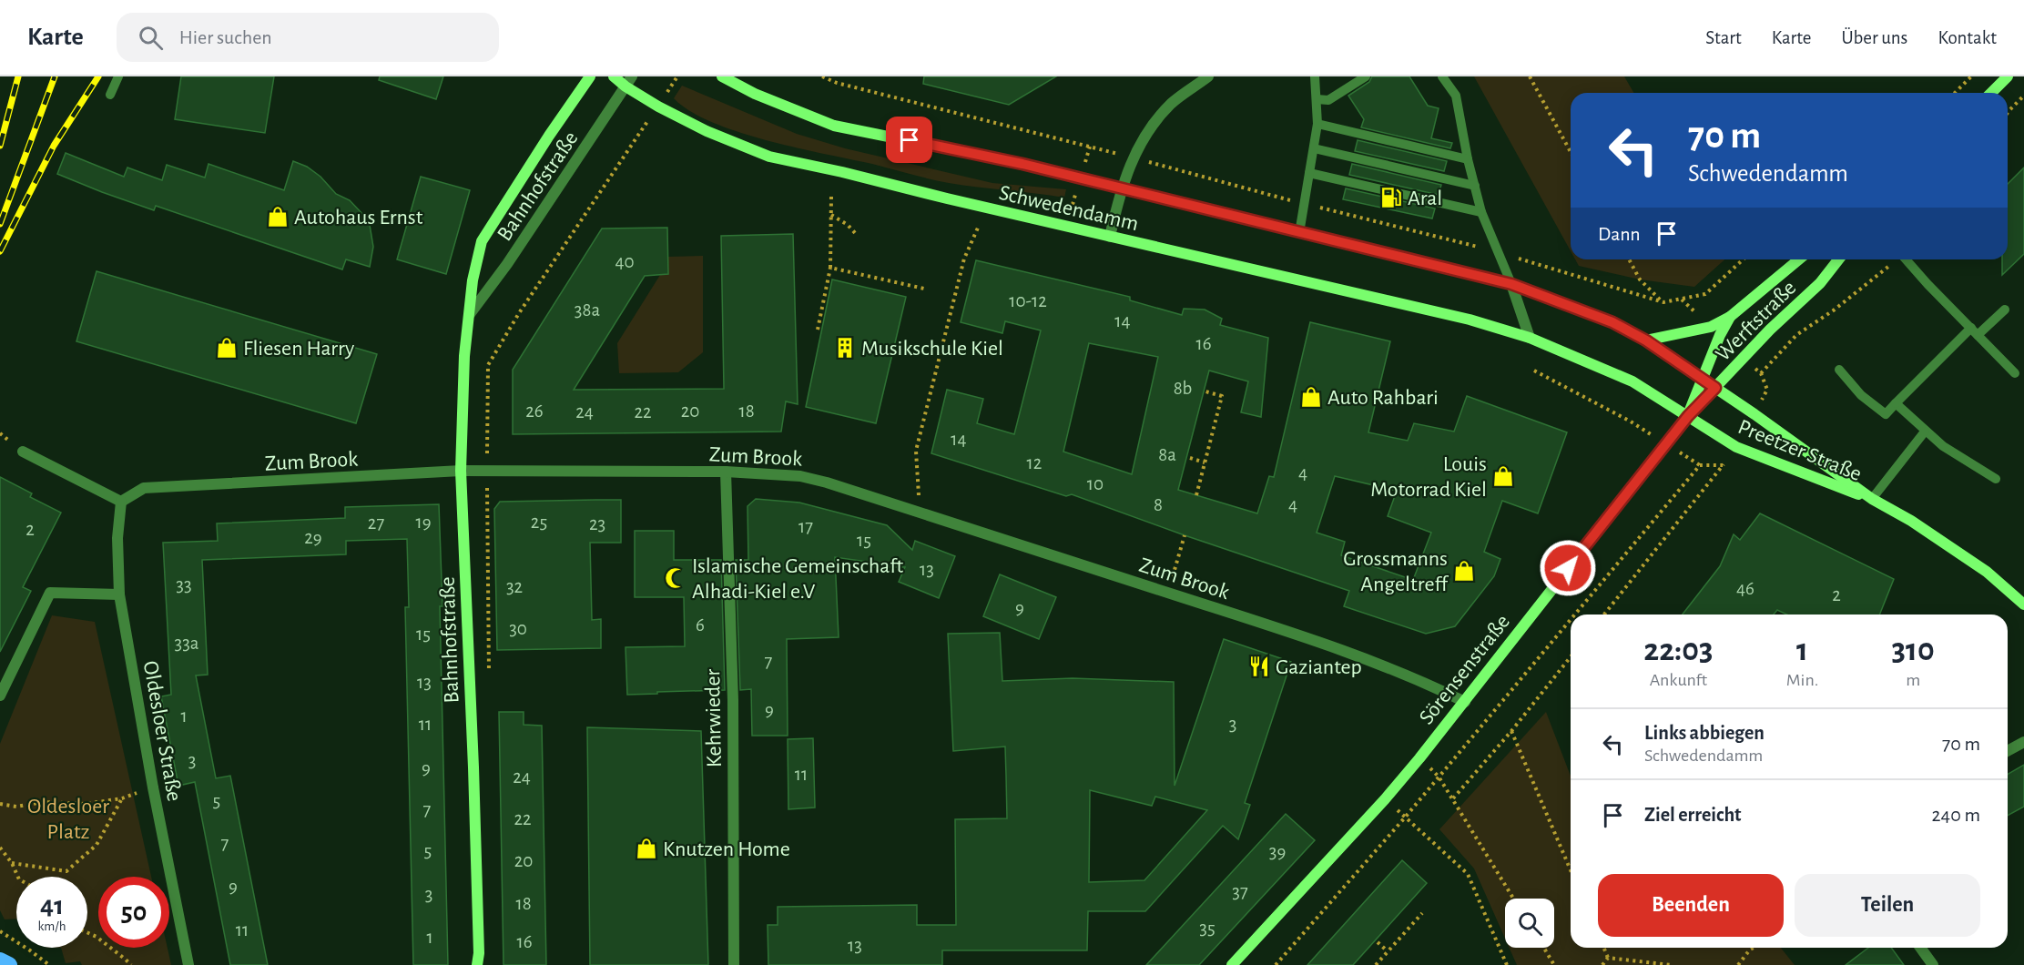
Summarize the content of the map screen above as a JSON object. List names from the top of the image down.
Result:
{
  "streets": {
    "main road": [
      "Bahnhofstraße",
      "Schwedendamm",
      "Werftstraße",
      "Preetzer Straße",
      "Sörensenstraße"
    ],
    "street": ["Zum Brook", "Kehrwieder", "Oldesloer Straße"]
  },
  "crossings": [
    ["Bahnhofstraße", "Schwedendamm"],
    ["Bahnhofstraße", "Zum Brook"],
    ["Schwedendamm", "Werftstraße"],
    ["Schwedendamm", "Preetzer Straße"],
    ["Schwedendamm", "Sörensenstraße"],
    ["Werftstraße", "Preetzer Straße"],
    ["Werftstraße", "Sörensenstraße"],
    ["Preetzer Straße", "Sörensenstraße"],
    ["Zum Brook", "Sörensenstraße"],
    ["Zum Brook", "Kehrwieder"],
    ["Zum Brook", "Oldesloer Straße"]
  ],
  "parks": ["Oldesloer Platz"],
  "places": {
    "fuel station": ["Aral"],
    "shop": [
      "Autohaus Ernst",
      "Fliesen Harry",
      "Auto Rahbari",
      "Louis Motorrad Kiel",
      "Grossmanns Angeltreff",
      "Knutzen Home"
    ],
    "building": ["Musikschule Kiel"],
    "mosque": ["Islamische Gemeinschaft Alhadi-Kiel e.V"],
    "restaurant": ["Gaziantep"]
  },
  "house_numbers": [
    "40",
    "10-12",
    "38a",
    "14",
    "16",
    "8b",
    "26",
    "20",
    "18",
    "24",
    "22",
    "14",
    "8a",
    "12",
    "4",
    "10",
    "8",
    "4",
    "19",
    "25",
    "27",
    "23",
    "17",
    "2",
    "29",
    "15",
    "13",
    "33",
    "32",
    "46",
    "2",
    "9",
    "6",
    "30",
    "15",
    "33a",
    "7",
    "13",
    "9",
    "1",
    "11",
    "3",
    "3",
    "9",
    "11",
    "24",
    "5",
    "7",
    "22",
    "7",
    "5",
    "39",
    "20",
    "9",
    "37",
    "3",
    "18",
    "35",
    "11",
    "1",
    "16",
    "13"
  ],
  "page": {
    "header": "Karte",
    "search": "Hier suchen",
    "nav": [
      "Start",
      "Karte",
      "Über uns",
      "Kontakt"
    ],
    "turn": ["70 m", "Schwedendamm"],
    "then": "Dann",
    "eta": [
      "22:03",
      "Ankunft",
      "1",
      "Min.",
      "310",
      "m"
    ],
    "list": [
      {
        "name": "Links abbiegen",
        "note": "Schwedendamm",
        "value": "70 m"
      },
      {
        "name": "Ziel erreicht",
        "value": "240 m"
      }
    ],
    "buttons": ["Beenden", "Teilen"],
    "speed": "41 km/h",
    "limit": "50"
  }
}
